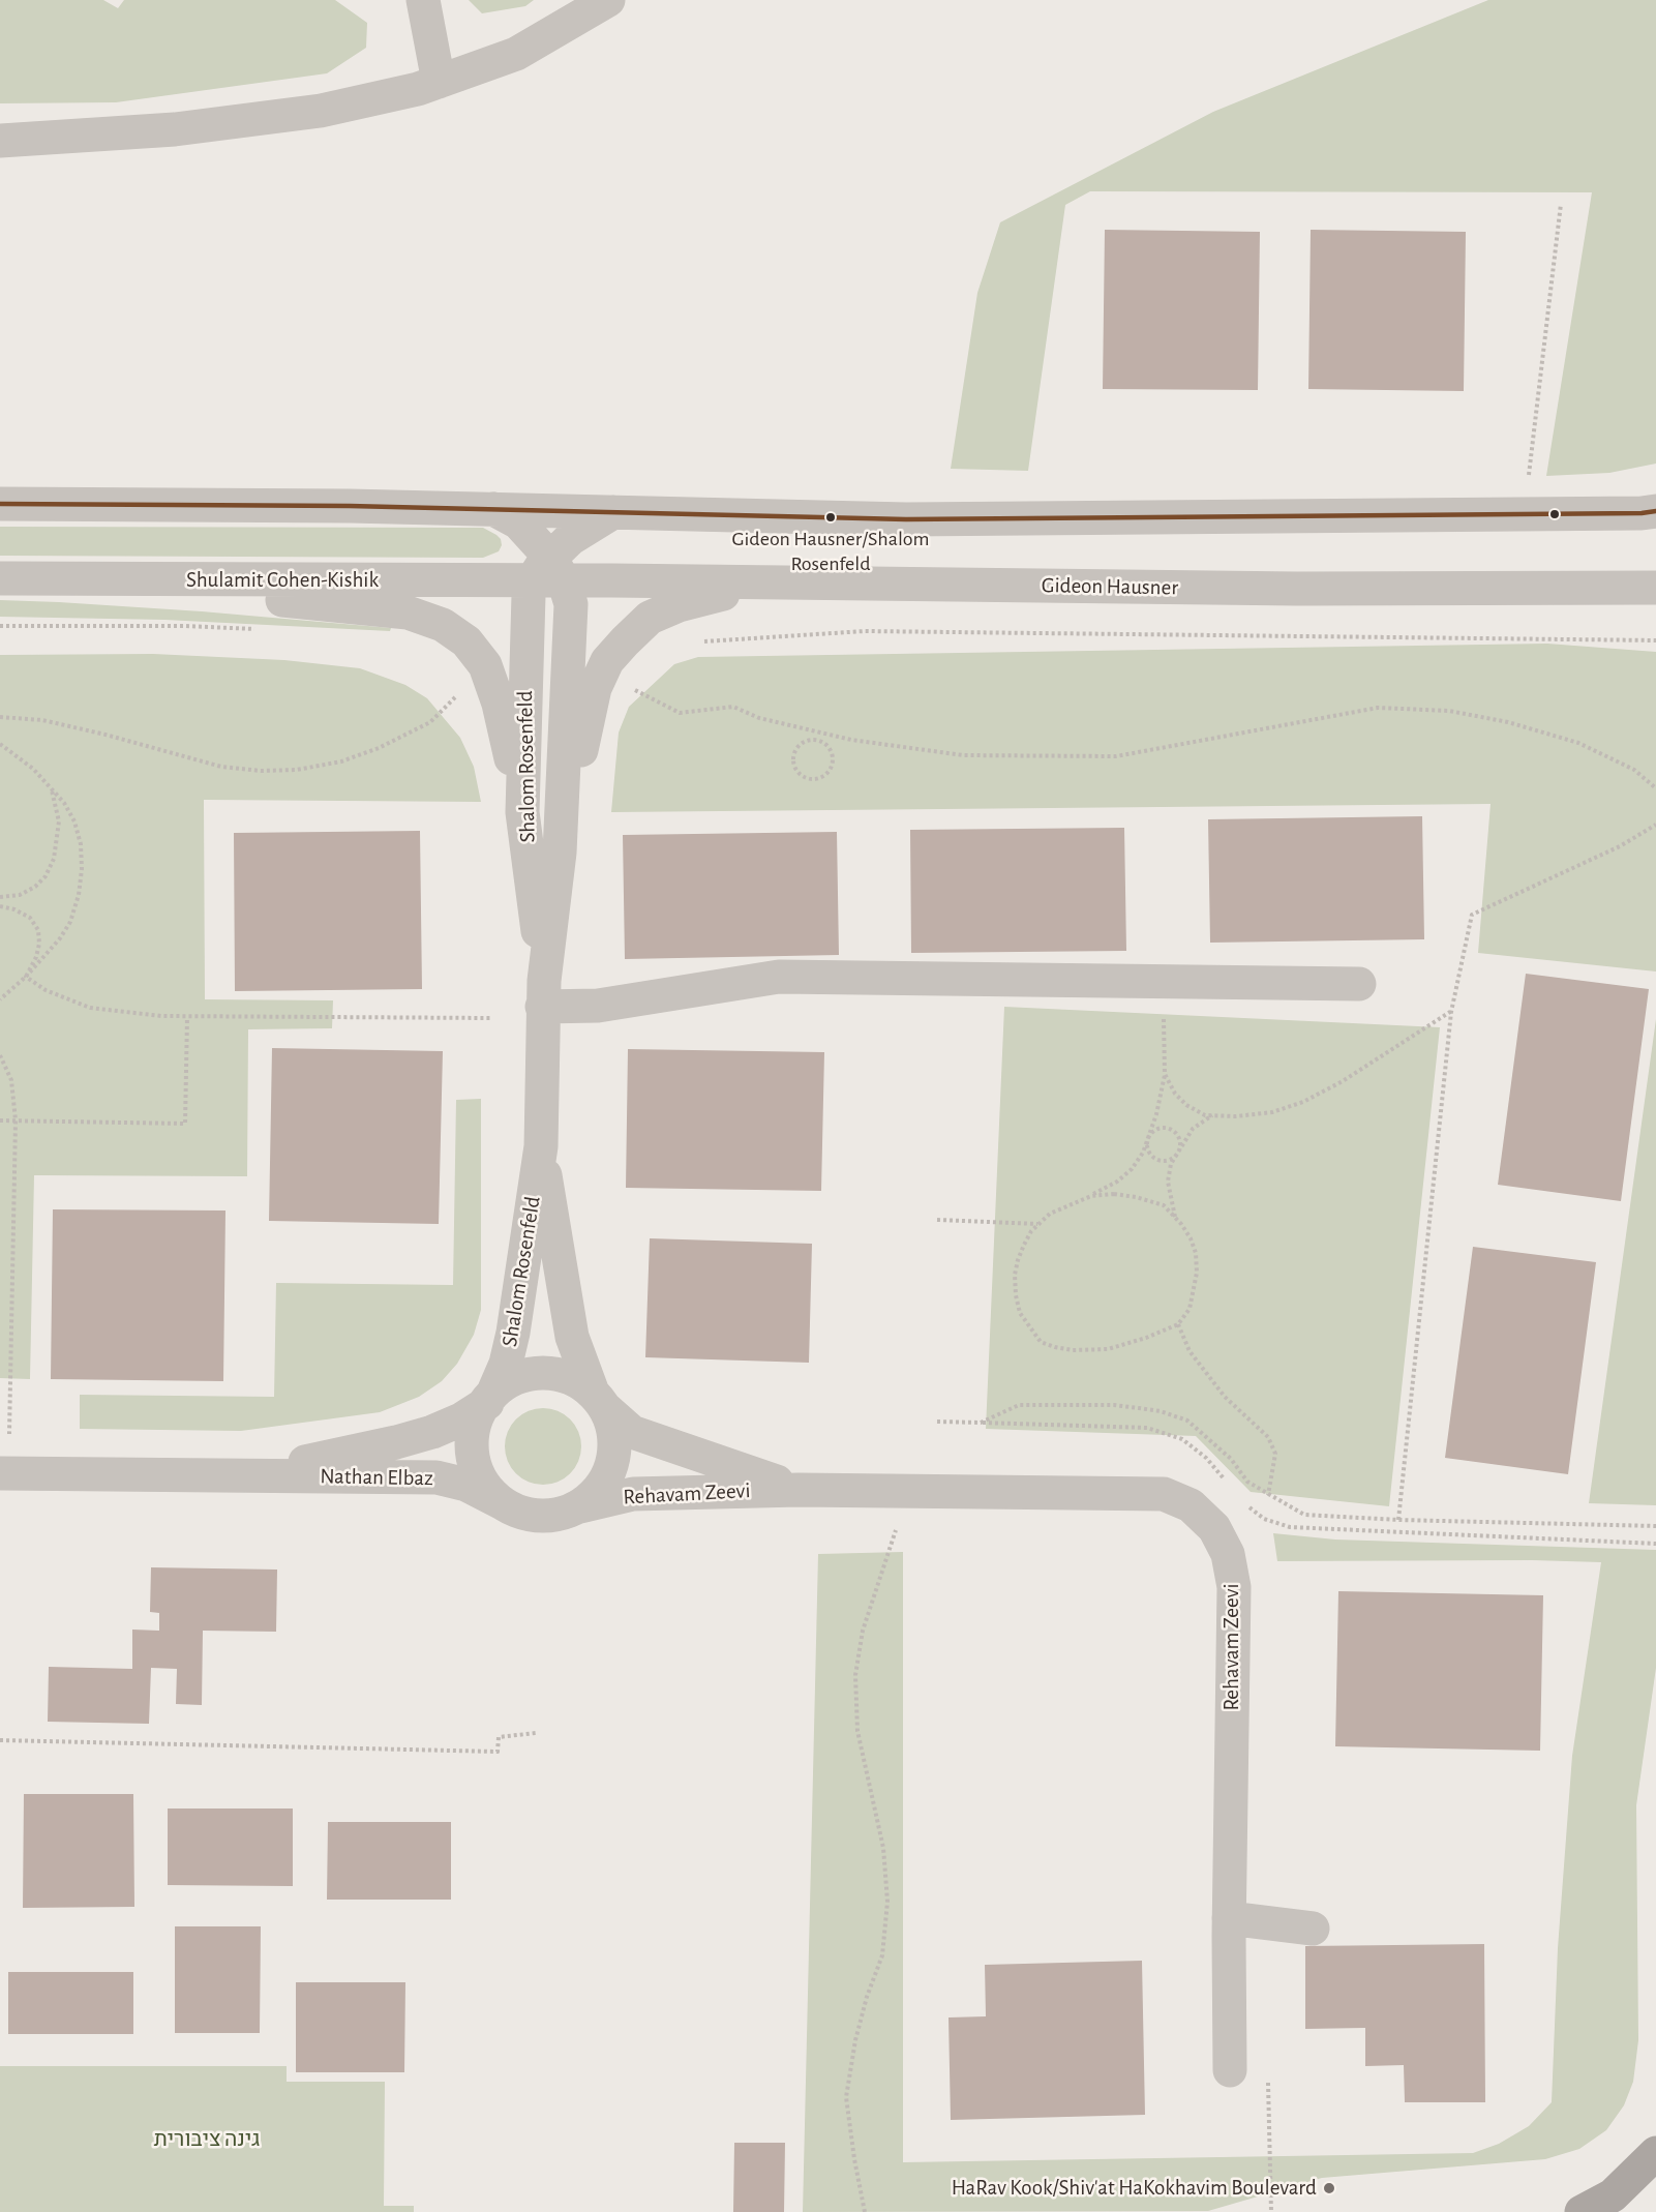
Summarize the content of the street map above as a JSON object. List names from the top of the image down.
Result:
{
  "streets": {
    "street": [
      "Shulamit Cohen-Kishik",
      "Gideon Hausner",
      "Shalom Rosenfeld",
      "Nathan Elbaz",
      "Rehavam Zeevi"
    ]
  },
  "crossings": [
    ["Shulamit Cohen-Kishik", "Gideon Hausner"],
    ["Shulamit Cohen-Kishik", "Shalom Rosenfeld"],
    ["Gideon Hausner", "Shalom Rosenfeld"],
    ["Shalom Rosenfeld", "Nathan Elbaz"],
    ["Shalom Rosenfeld", "Rehavam Zeevi"],
    ["Nathan Elbaz", "Rehavam Zeevi"]
  ],
  "parks": ["גינה ציבורית"],
  "places": ["Gideon Hausner/Shalom Rosenfeld", "HaRav Kook/Shiv'at HaKokhavim Boulevard"]
}
